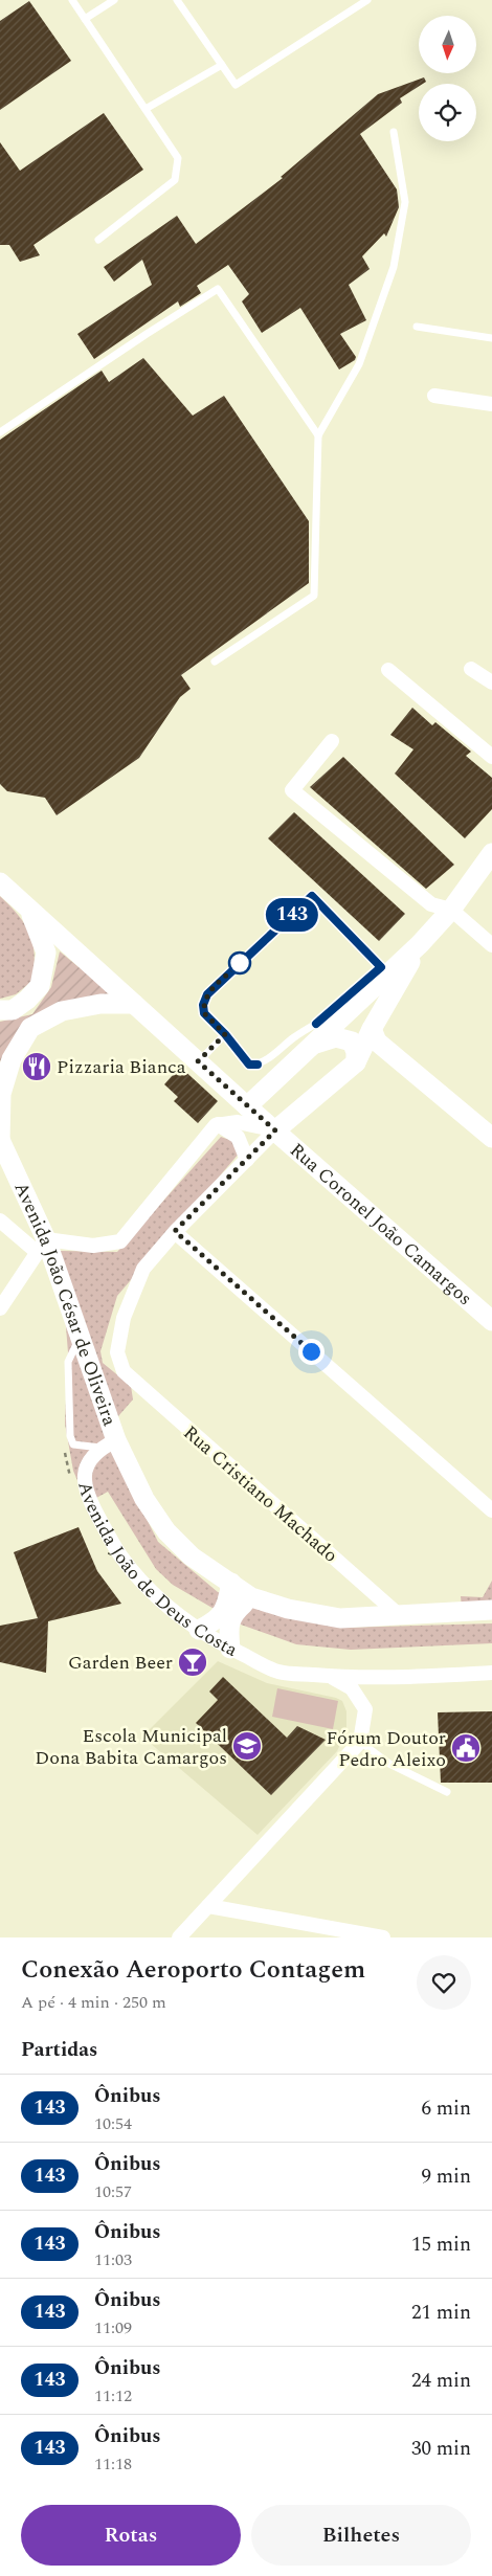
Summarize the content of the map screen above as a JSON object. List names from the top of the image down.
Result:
{
  "streets": {
    "main road": ["Rua Coronel João Camargos", "Avenida João César de Oliveira", "Avenida João de Deus Costa"],
    "street": ["Rua Cristiano Machado"]
  },
  "crossings": [
    ["Avenida João César de Oliveira", "Avenida João de Deus Costa"],
    ["Rua Cristiano Machado", "Avenida João de Deus Costa"]
  ],
  "places": {
    "restaurant": ["Pizzaria Bianca"],
    "bar": ["Garden Beer"],
    "school or university": ["Escola Municipal Dona Babita Camargos"],
    "public building": ["Fórum Doutor Pedro Aleixo"]
  },
  "lines": ["bus line 143"],
  "north": "bottom",
  "page": {
    "on_map": "143",
    "heading": [
      ["Conexão Aeroporto Contagem", "A pé · 4 min · 250 m"],
      "Partidas"
    ],
    "list": [
      {
        "mark": "143",
        "name": "Ônibus",
        "note": "10:54",
        "value": "6 min"
      },
      {
        "mark": "143",
        "name": "Ônibus",
        "note": "10:57",
        "value": "9 min"
      },
      {
        "mark": "143",
        "name": "Ônibus",
        "note": "11:03",
        "value": "15 min"
      },
      {
        "mark": "143",
        "name": "Ônibus",
        "note": "11:09",
        "value": "21 min"
      },
      {
        "mark": "143",
        "name": "Ônibus",
        "note": "11:12",
        "value": "24 min"
      },
      {
        "mark": "143",
        "name": "Ônibus",
        "note": "11:18",
        "value": "30 min"
      }
    ],
    "buttons": ["Rotas", "Bilhetes"]
  }
}
